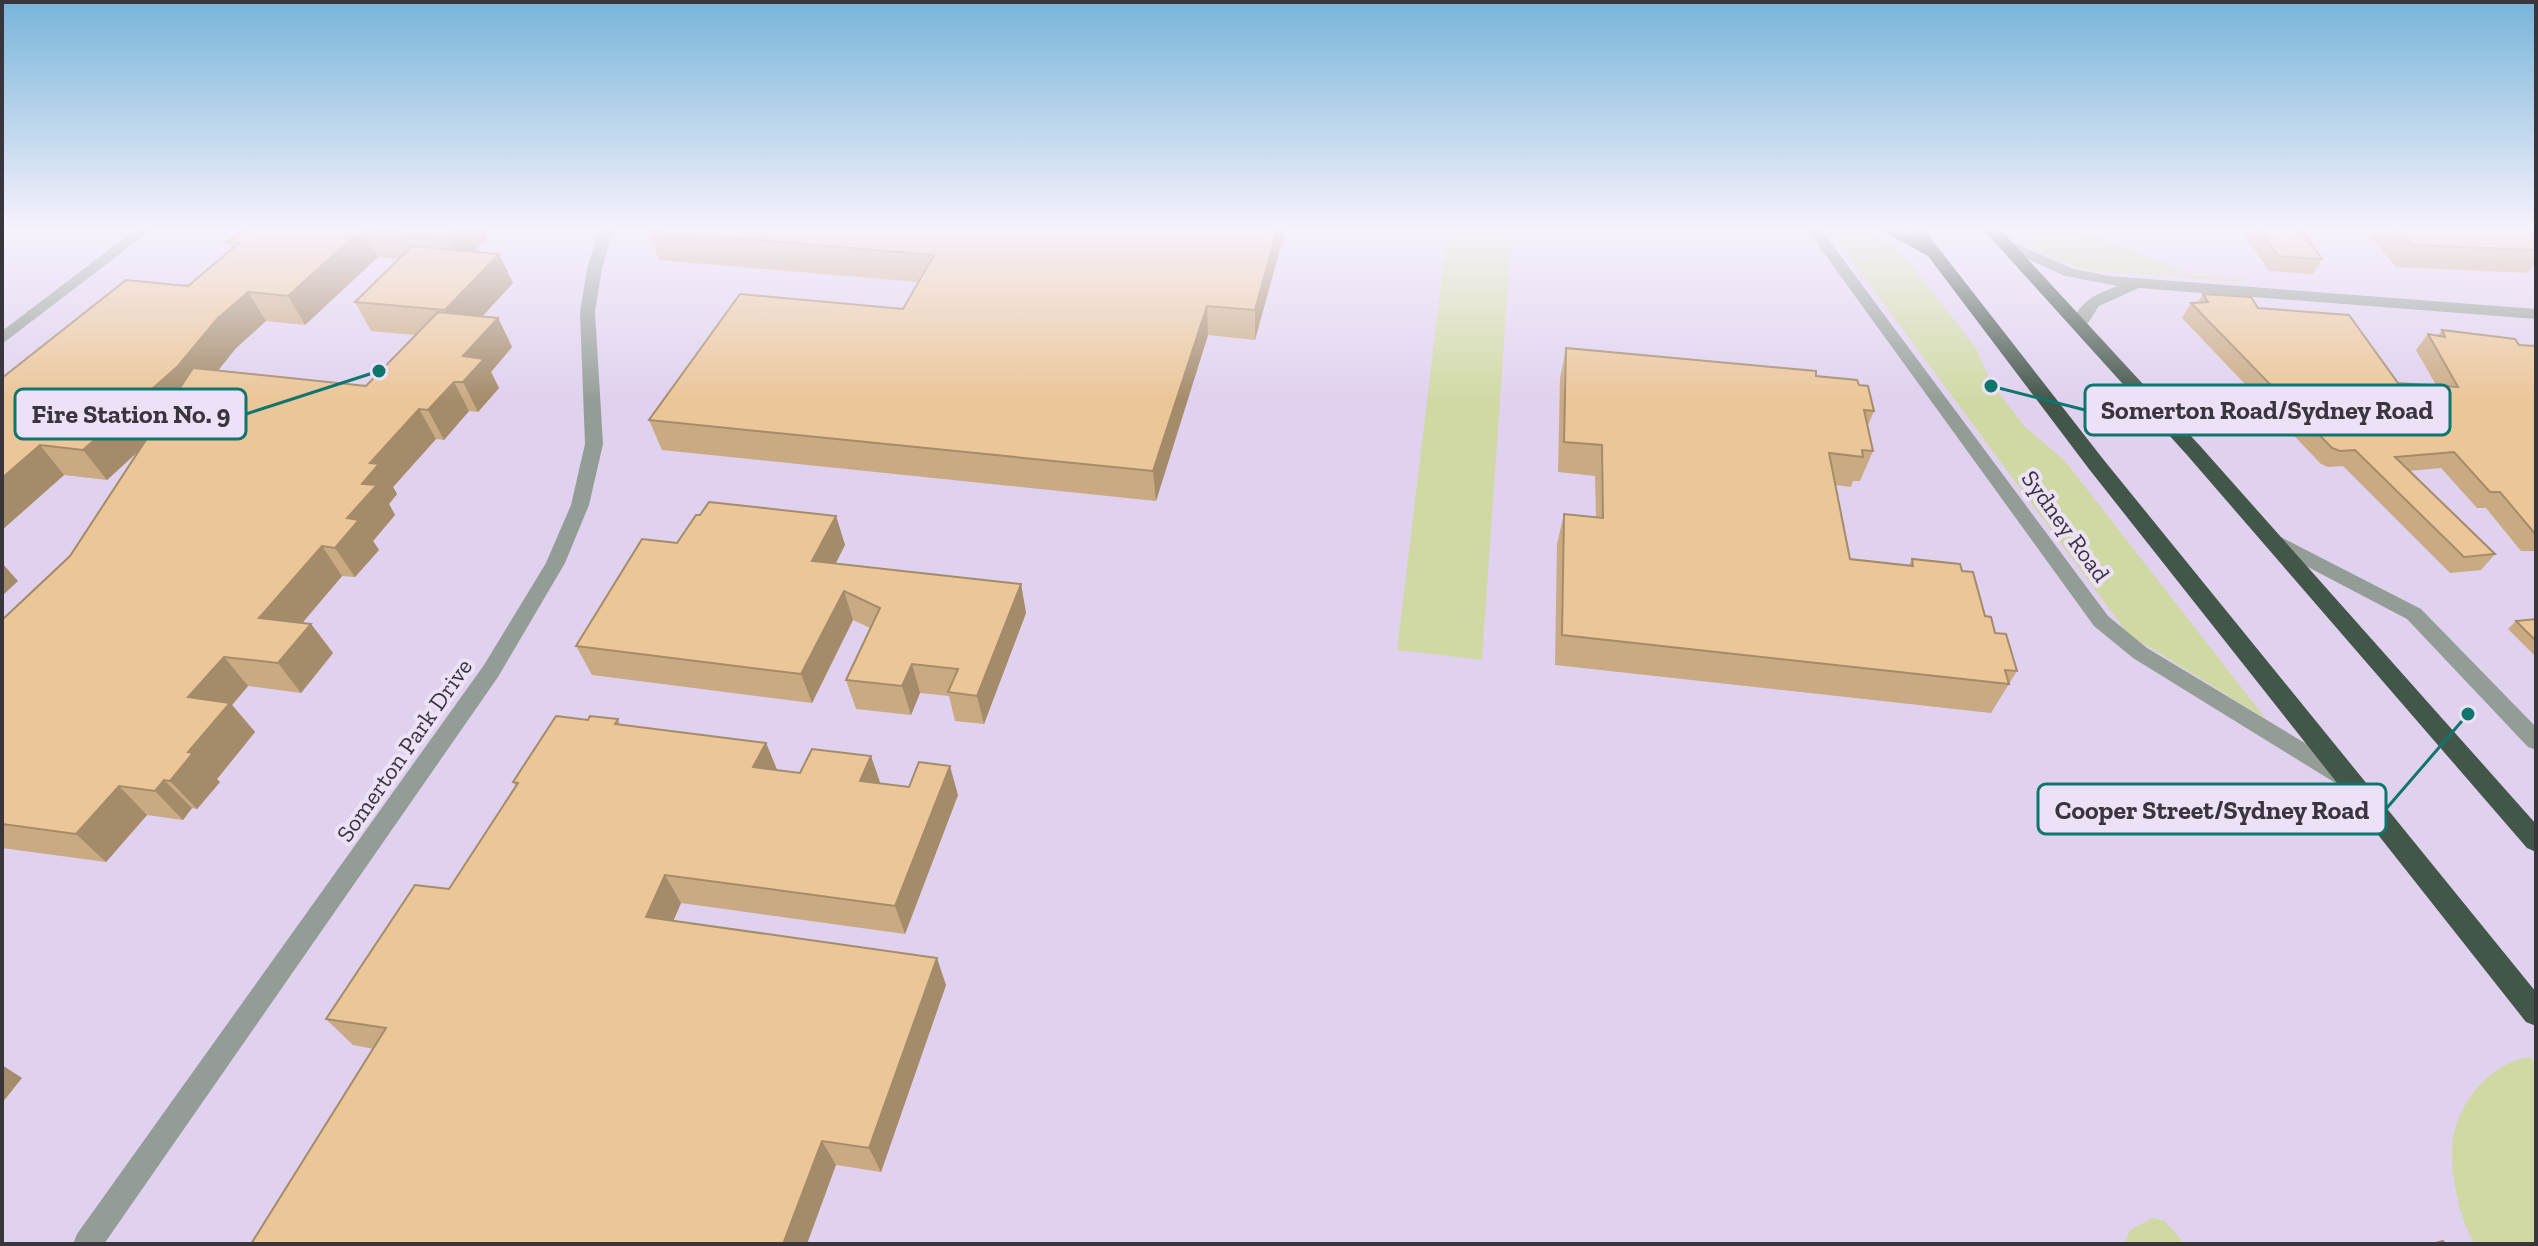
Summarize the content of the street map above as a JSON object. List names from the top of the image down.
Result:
{
  "streets": {
    "highway": ["Sydney Road"],
    "street": ["Somerton Park Drive"]
  },
  "places": ["Fire Station No. 9", "Somerton Road/Sydney Road", "Cooper Street/Sydney Road"]
}
